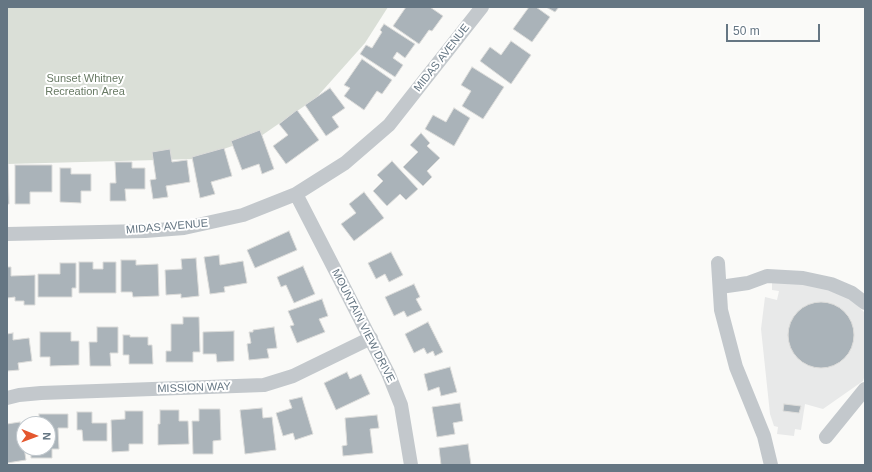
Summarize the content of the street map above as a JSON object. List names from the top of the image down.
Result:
{
  "streets": {
    "street": ["MIDAS AVENUE", "MOUNTAIN VIEW DRIVE", "MISSION WAY"]
  },
  "crossings": [
    ["MIDAS AVENUE", "MOUNTAIN VIEW DRIVE"],
    ["MOUNTAIN VIEW DRIVE", "MISSION WAY"]
  ],
  "parks": ["Sunset Whitney Recreation Area"],
  "scale_bar": "50 m",
  "north": "right"
}
